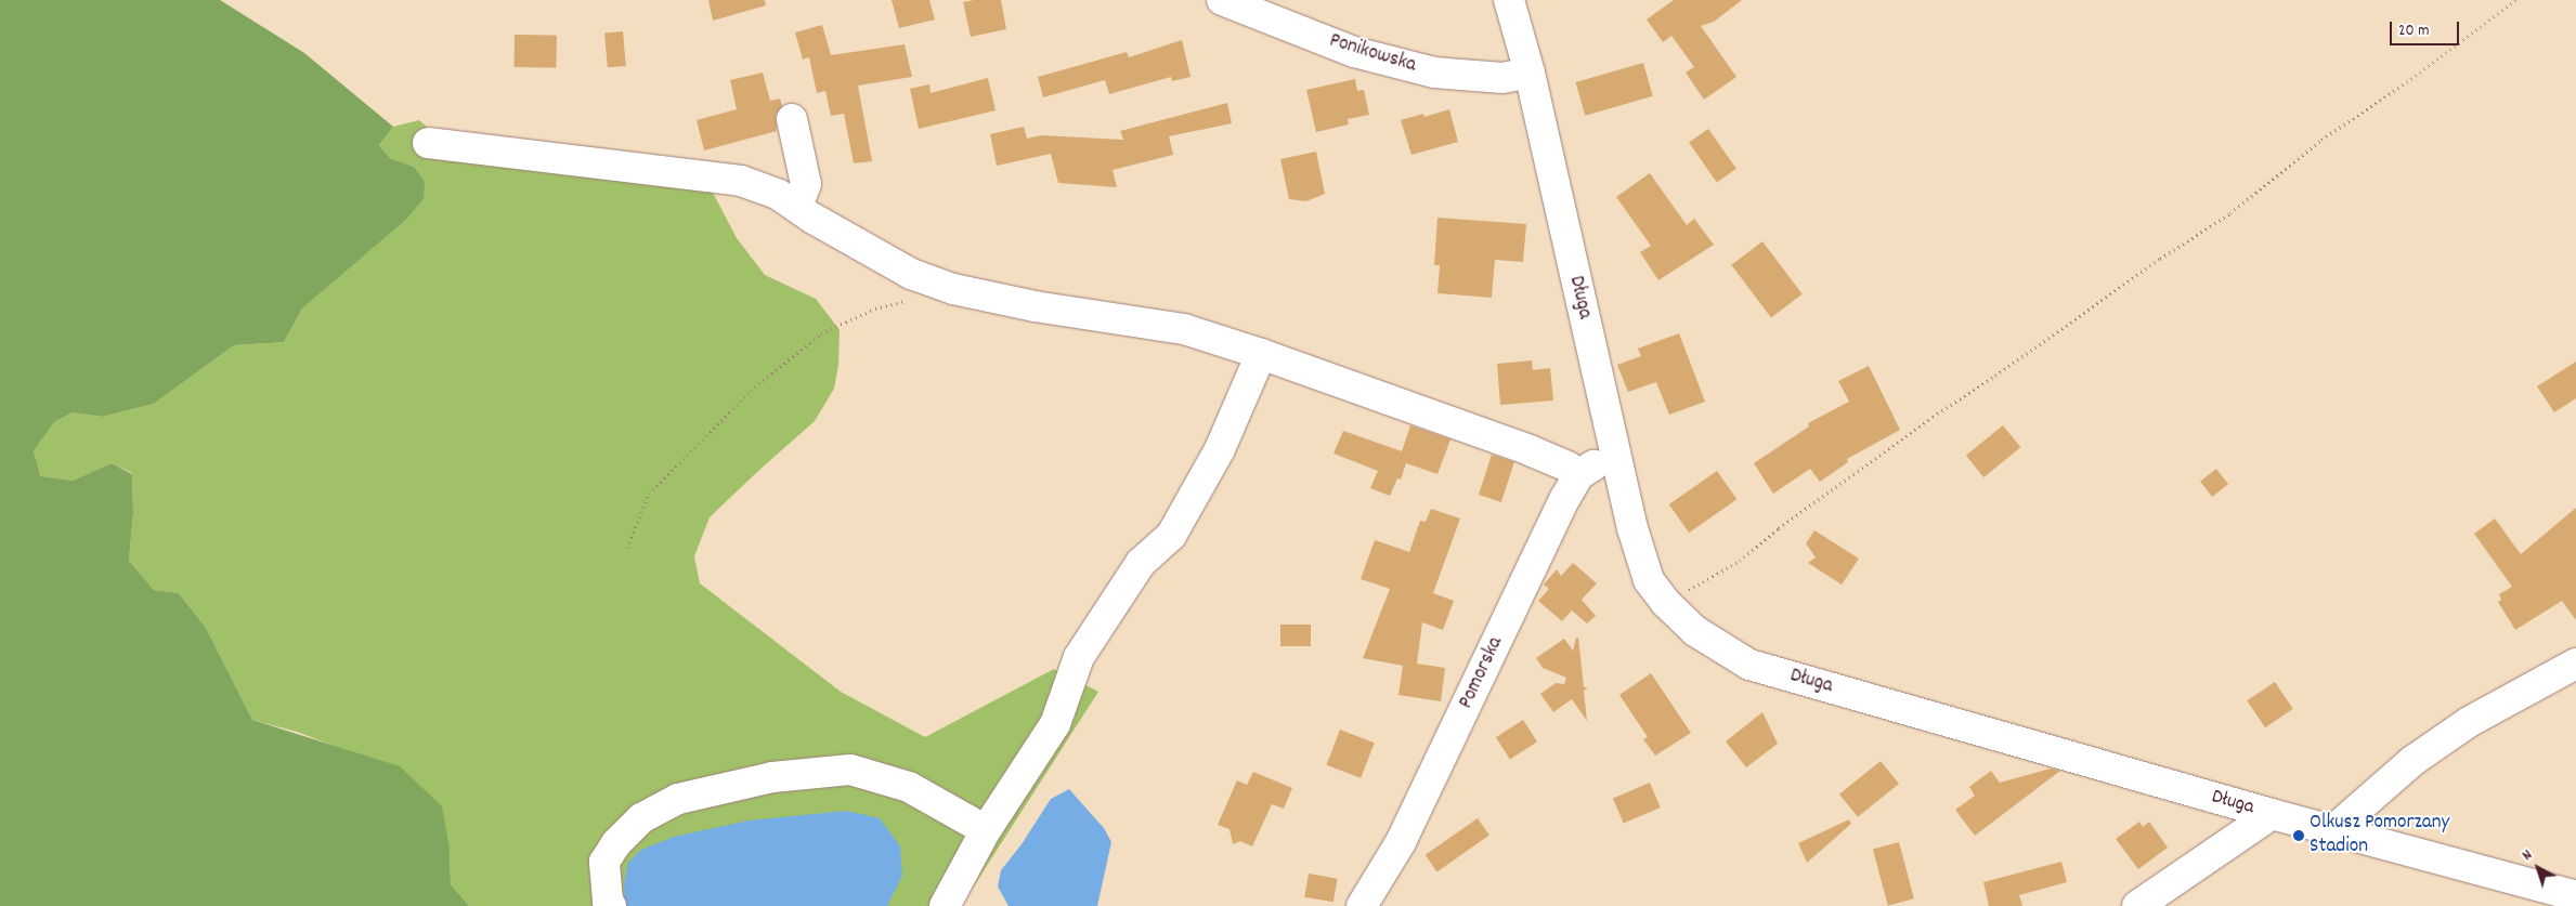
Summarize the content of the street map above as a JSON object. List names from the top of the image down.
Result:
{
  "streets": {
    "street": ["Ponikowska", "Długa", "Pomorska"]
  },
  "crossings": [
    ["Ponikowska", "Długa"]
  ],
  "places": ["Olkusz Pomorzany Stadion"],
  "scale_bar": "20 m",
  "north": "top left"
}
